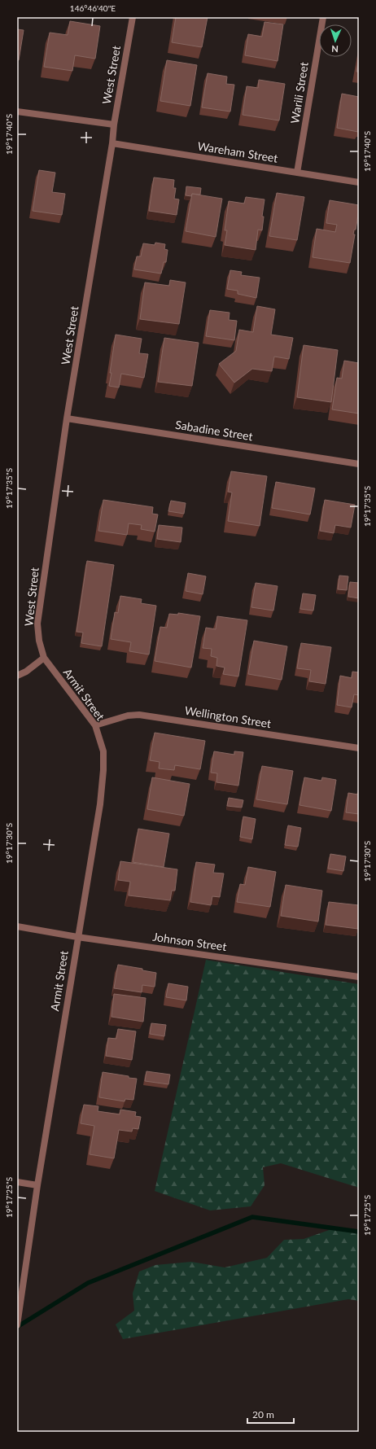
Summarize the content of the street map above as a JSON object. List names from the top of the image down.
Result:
{
  "streets": {
    "street": [
      "West Street",
      "Warili Street",
      "Wareham Street",
      "Sabadine Street",
      "Armit Street",
      "Wellington Street",
      "Johnson Street"
    ]
  },
  "crossings": [
    ["West Street", "Wareham Street"],
    ["West Street", "Sabadine Street"],
    ["West Street", "Armit Street"],
    ["Warili Street", "Wareham Street"],
    ["Armit Street", "Wellington Street"],
    ["Armit Street", "Johnson Street"]
  ],
  "scale_bar": "20 m",
  "north": "bottom",
  "coordinates": [
    "146°46'40\"E",
    "19°17'40\"S",
    "19°17'35\"S",
    "19°17'30\"S",
    "19°17'25\"S"
  ]
}
